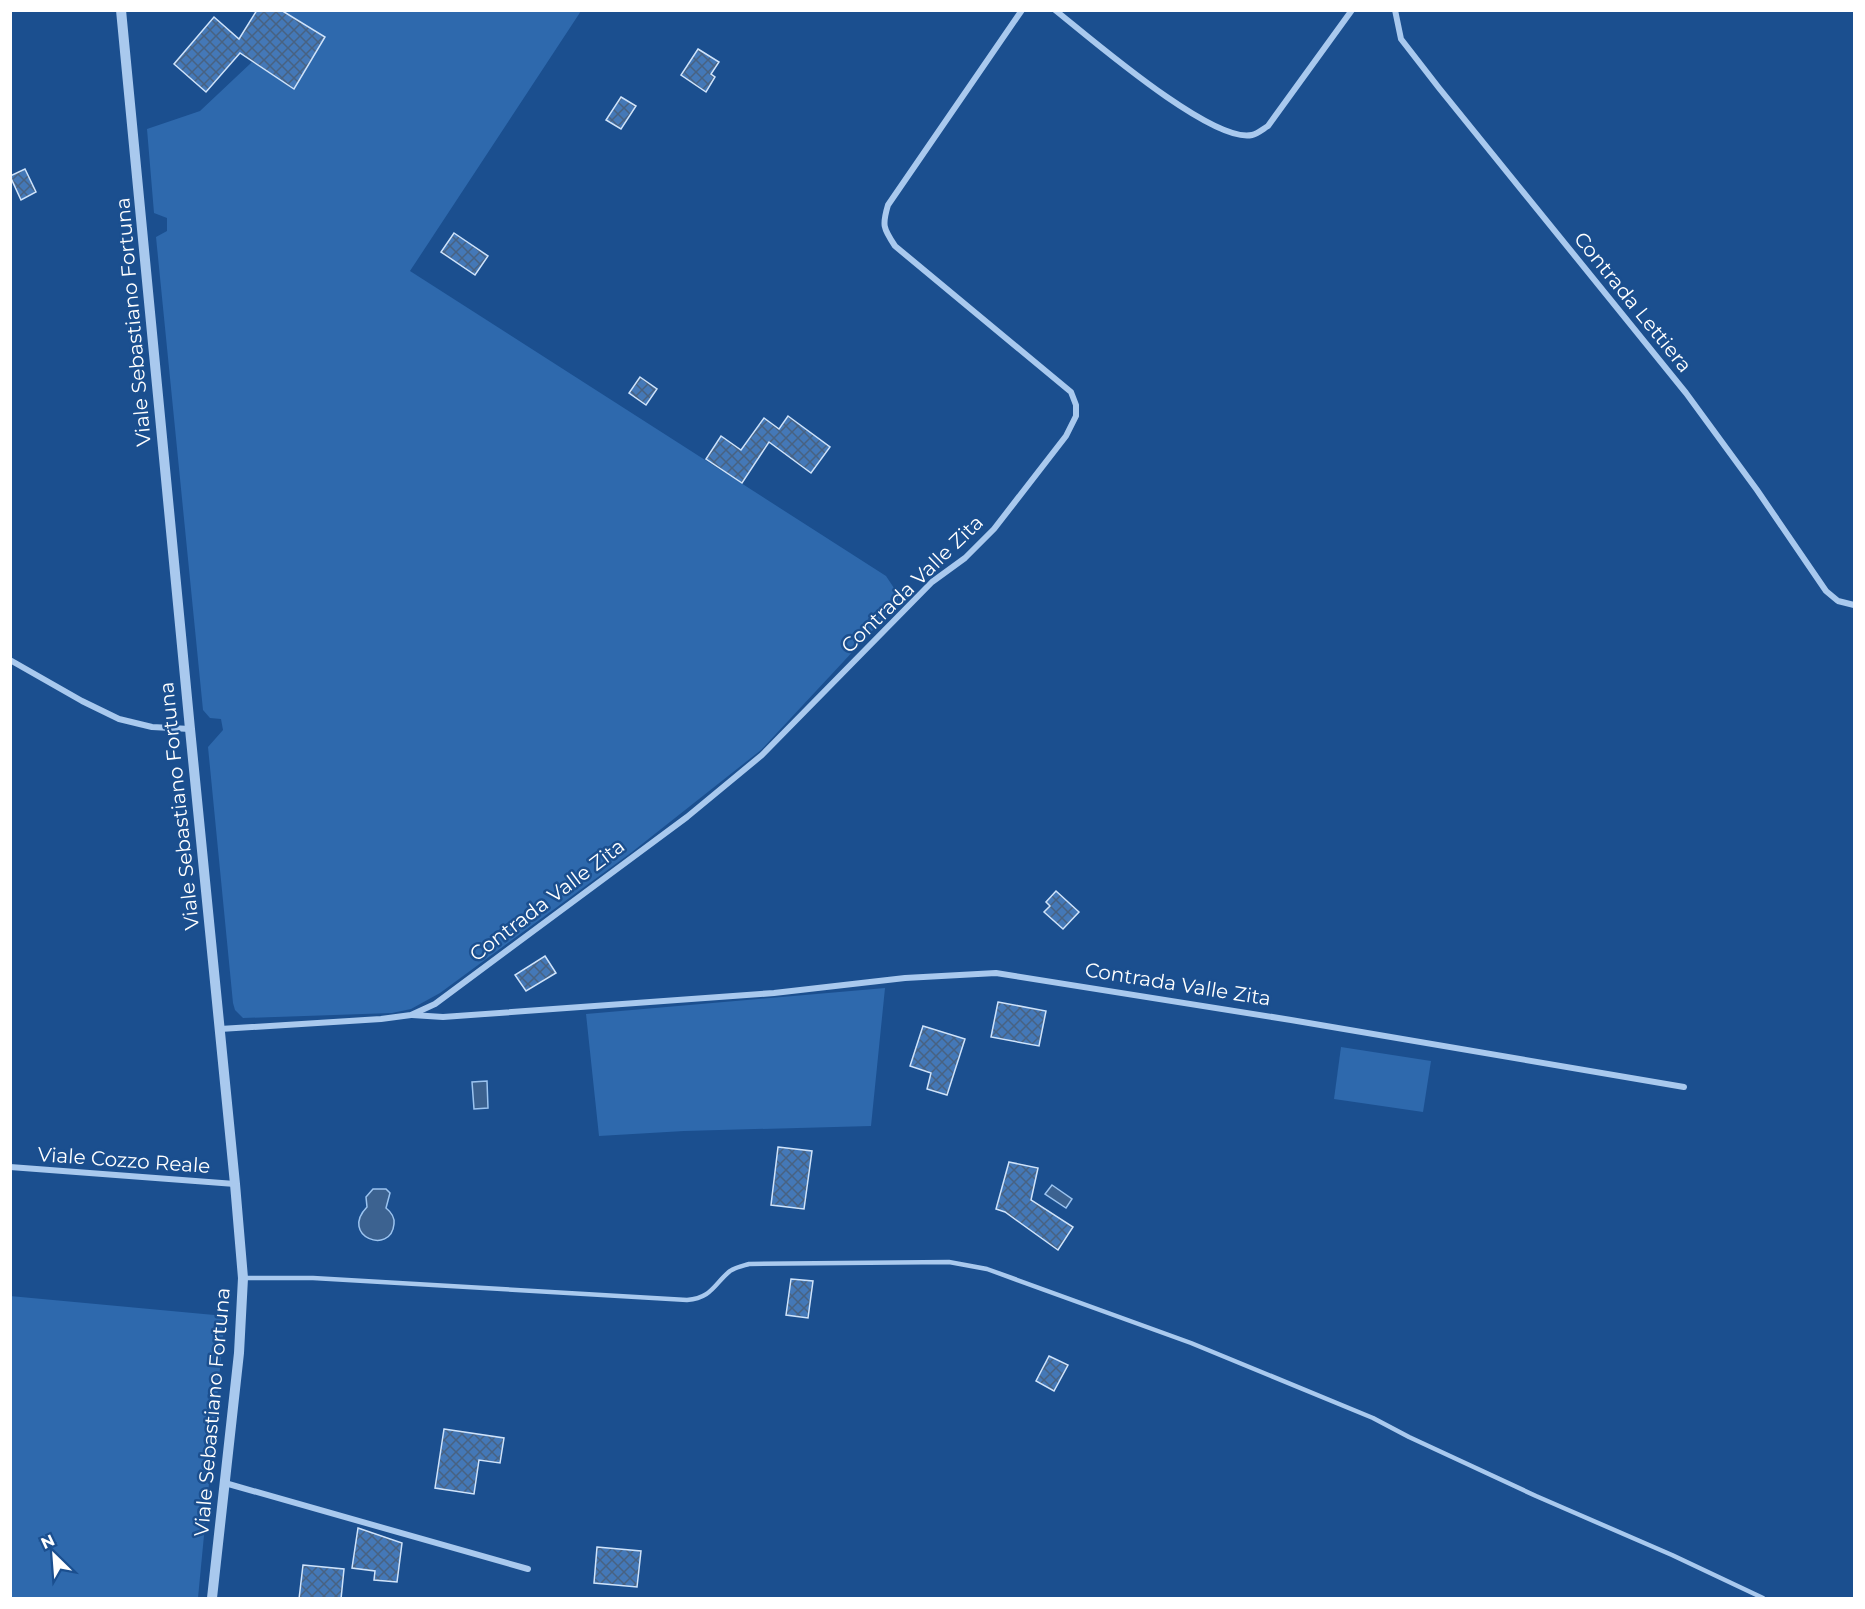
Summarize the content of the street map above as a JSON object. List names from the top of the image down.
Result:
{
  "streets": {
    "street": [
      "Contrada Lettiera",
      "Viale Sebastiano Fortuna",
      "Contrada Valle Zita",
      "Viale Cozzo Reale"
    ]
  },
  "crossings": [
    ["Viale Sebastiano Fortuna", "Contrada Valle Zita"],
    ["Viale Sebastiano Fortuna", "Viale Cozzo Reale"]
  ],
  "north": "top left"
}
